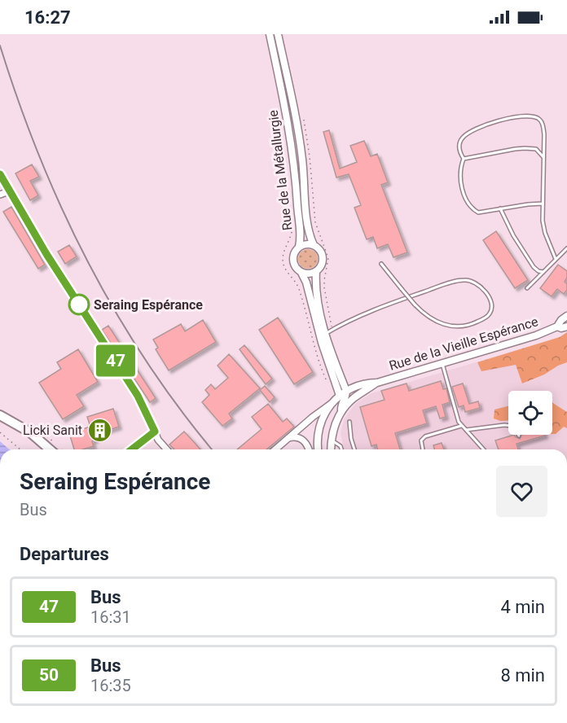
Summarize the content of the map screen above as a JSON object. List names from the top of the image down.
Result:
{
  "streets": {
    "street": ["Rue de la Métallurgie", "Rue de la Vieille Espérance"]
  },
  "crossings": [
    ["Rue de la Métallurgie", "Rue de la Vieille Espérance"]
  ],
  "places": {
    "other": ["Seraing Espérance"],
    "building": ["Licki Sanit"]
  },
  "lines": ["bus line 47"],
  "page": {
    "status": "16:27",
    "on_map": "47",
    "heading": [
      ["Seraing Espérance", "Bus"],
      "Departures"
    ],
    "list": [
      {
        "mark": "47",
        "name": "Bus",
        "note": "16:31",
        "value": "4 min"
      },
      {
        "mark": "50",
        "name": "Bus",
        "note": "16:35",
        "value": "8 min"
      }
    ]
  }
}
